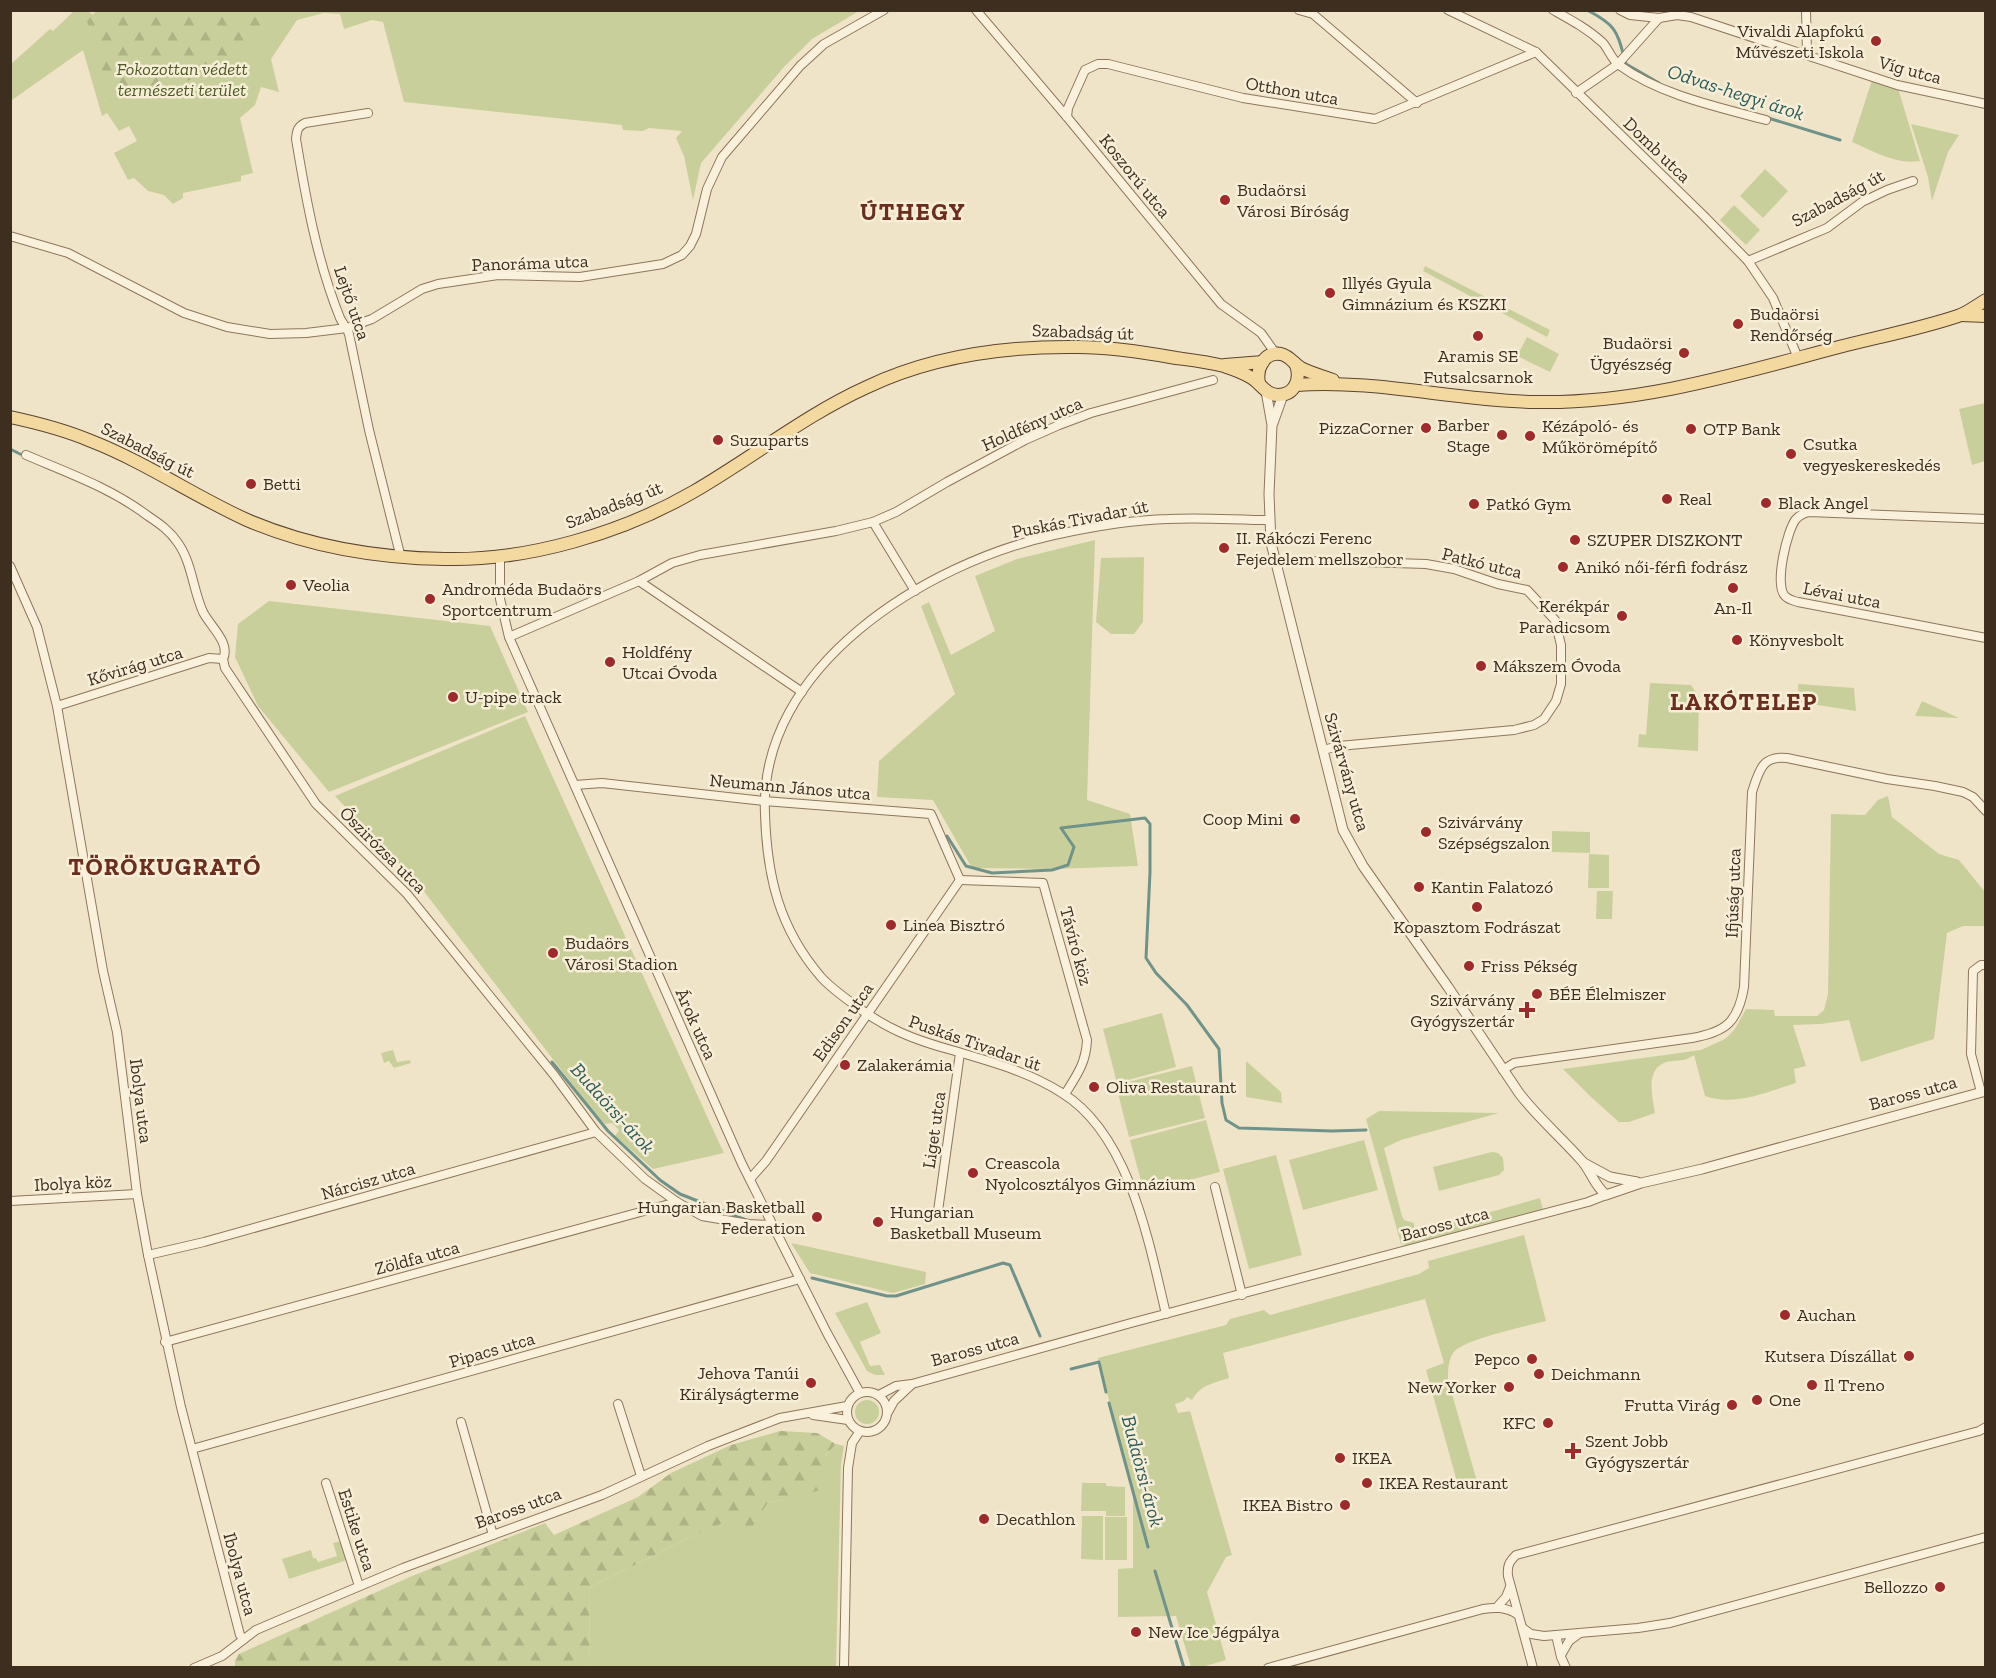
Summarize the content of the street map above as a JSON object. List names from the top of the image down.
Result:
{
  "streets": {
    "main road": ["Szabadság út"],
    "street": [
      "Víg utca",
      "Otthon utca",
      "Domb utca",
      "Koszorú utca",
      "Panoráma utca",
      "Lejtő utca",
      "Holdfény utca",
      "Puskás Tivadar út",
      "Patkó utca",
      "Lévai utca",
      "Kővirág utca",
      "Szivárvány utca",
      "Neumann János utca",
      "Őszirózsa utca",
      "Ifjúság utca",
      "Távíró köz",
      "Edison utca",
      "Árok utca",
      "Baross utca",
      "Ibolya utca",
      "Liget utca",
      "Nárcisz utca",
      "Ibolya köz",
      "Zöldfa utca",
      "Pipacs utca",
      "Estike utca"
    ]
  },
  "crossings": [
    ["Otthon utca", "Domb utca"],
    ["Otthon utca", "Koszorú utca"],
    ["Domb utca", "Szabadság út"],
    ["Koszorú utca", "Szabadság út"],
    ["Koszorú utca", "Szivárvány utca"],
    ["Szabadság út", "Lejtő utca"],
    ["Szabadság út", "Szivárvány utca"],
    ["Szabadság út", "Árok utca"],
    ["Panoráma utca", "Lejtő utca"],
    ["Holdfény utca", "Árok utca"],
    ["Puskás Tivadar út", "Szivárvány utca"],
    ["Puskás Tivadar út", "Neumann János utca"],
    ["Puskás Tivadar út", "Távíró köz"],
    ["Puskás Tivadar út", "Edison utca"],
    ["Puskás Tivadar út", "Baross utca"],
    ["Puskás Tivadar út", "Liget utca"],
    ["Patkó utca", "Szivárvány utca"],
    ["Kővirág utca", "Őszirózsa utca"],
    ["Kővirág utca", "Ibolya utca"],
    ["Szivárvány utca", "Ifjúság utca"],
    ["Szivárvány utca", "Baross utca"],
    ["Neumann János utca", "Távíró köz"],
    ["Neumann János utca", "Edison utca"],
    ["Neumann János utca", "Árok utca"],
    ["Őszirózsa utca", "Árok utca"],
    ["Őszirózsa utca", "Nárcisz utca"],
    ["Őszirózsa utca", "Zöldfa utca"],
    ["Távíró köz", "Edison utca"],
    ["Edison utca", "Árok utca"],
    ["Árok utca", "Baross utca"],
    ["Árok utca", "Pipacs utca"],
    ["Baross utca", "Ibolya utca"],
    ["Baross utca", "Estike utca"],
    ["Ibolya utca", "Nárcisz utca"],
    ["Ibolya utca", "Ibolya köz"],
    ["Ibolya utca", "Zöldfa utca"],
    ["Ibolya utca", "Pipacs utca"]
  ],
  "districts": ["ÚTHEGY", "LAKÓTELEP", "TÖRÖKUGRATÓ"],
  "water": ["Odvas-hegyi árok", "Budaörsi-árok"],
  "parks": ["Fokozottan védett természeti terület"],
  "places": {
    "other": [
      "Vivaldi Alapfokú Művészeti Iskola",
      "Budaörsi Városi Bíróság",
      "Illyés Gyula Gimnázium és KSZKI",
      "Budaörsi Rendőrség",
      "Aramis SE Futsalcsarnok",
      "Budaörsi Ügyészség",
      "PizzaCorner",
      "OTP Bank",
      "Barber Stage",
      "Kézápoló- és Műkörömépítő",
      "Suzuparts",
      "Csutka vegyeskereskedés",
      "Betti",
      "Real",
      "Black Angel",
      "Patkó Gym",
      "SZUPER DISZKONT",
      "II. Rákóczi Ferenc Fejedelem mellszobor",
      "Anikó női-férfi fodrász",
      "Veolia",
      "An-Il",
      "Androméda Budaörs Sportcentrum",
      "Kerékpár Paradicsom",
      "Könyvesbolt",
      "Holdfény Utcai Óvoda",
      "Mákszem Óvoda",
      "U-pipe track",
      "Coop Mini",
      "Szivárvány Szépségszalon",
      "Kantin Falatozó",
      "Kopasztom Fodrászat",
      "Linea Bisztró",
      "Budaörs Városi Stadion",
      "Friss Pékség",
      "BÉE Élelmiszer",
      "Zalakerámia",
      "Oliva Restaurant",
      "Creascola Nyolcosztályos Gimnázium",
      "Hungarian Basketball Federation",
      "Hungarian Basketball Museum",
      "Auchan",
      "Kutsera Díszállat",
      "Pepco",
      "Deichmann",
      "Jehova Tanúi Királyságterme",
      "Il Treno",
      "New Yorker",
      "One",
      "Frutta Virág",
      "KFC",
      "IKEA",
      "IKEA Restaurant",
      "IKEA Bistro",
      "Decathlon",
      "Bellozzo",
      "New Ice Jégpálya"
    ],
    "health": ["Szivárvány Gyógyszertár", "Szent Jobb Gyógyszertár"]
  }
}
